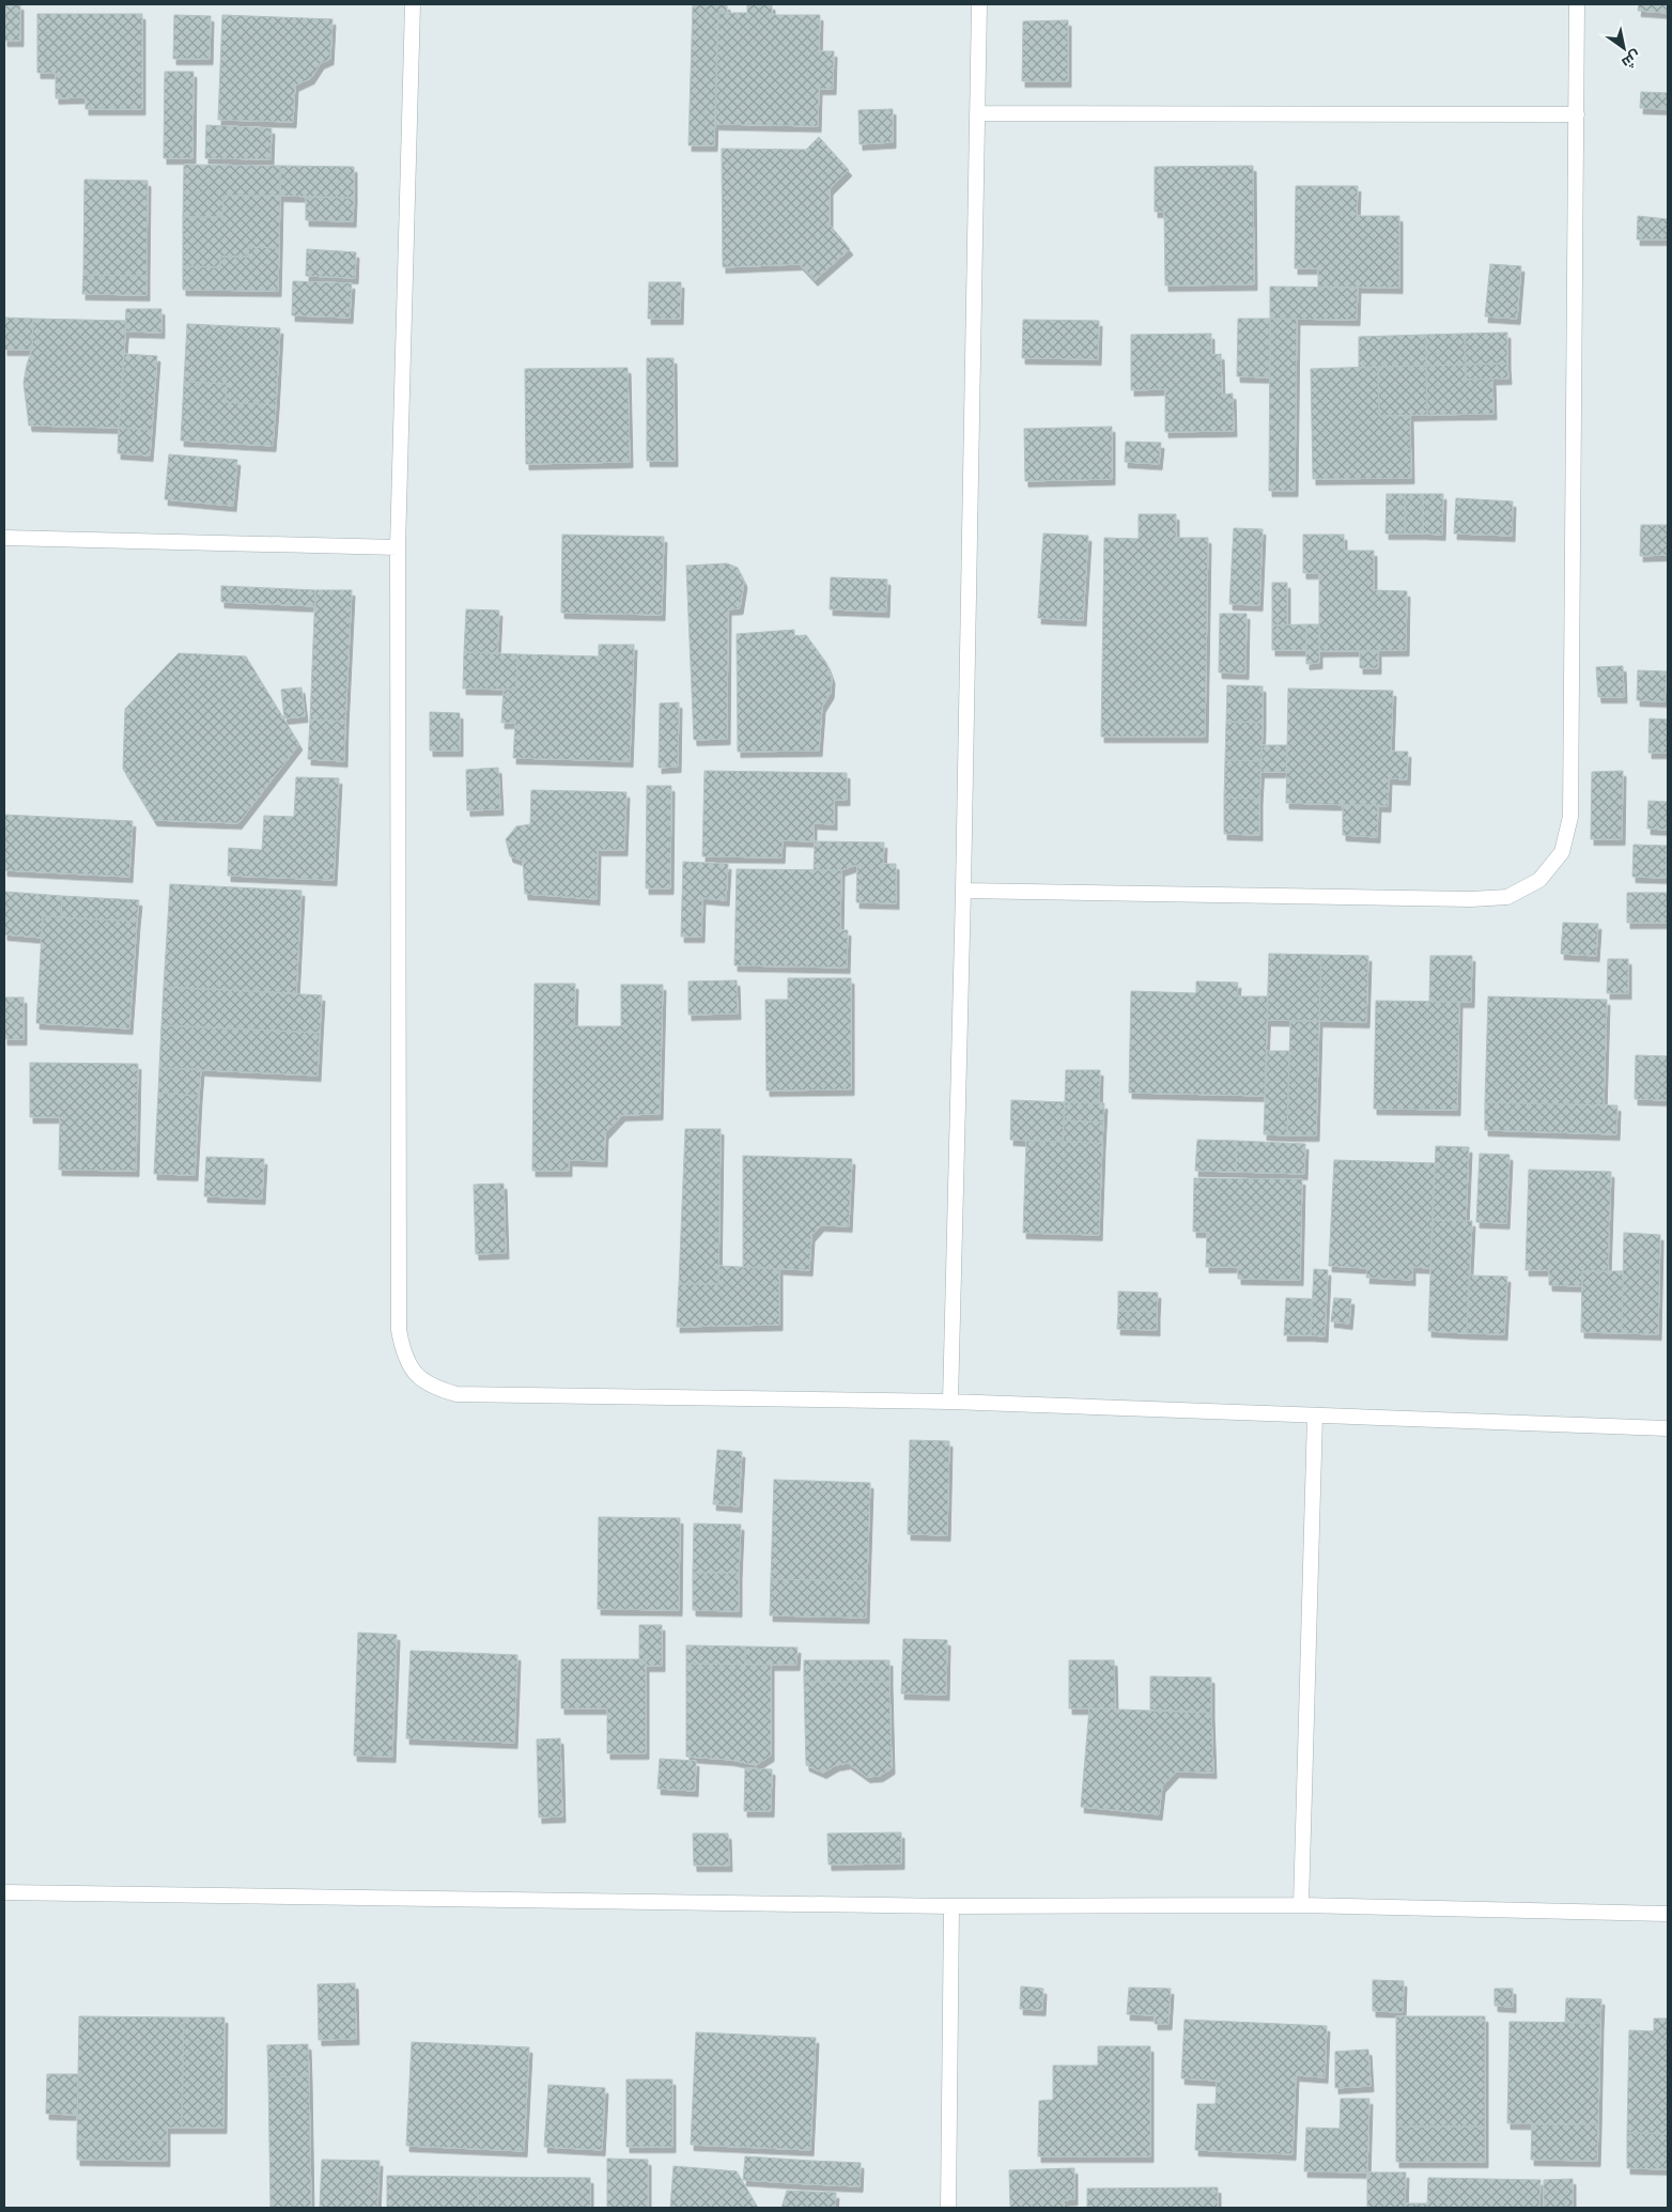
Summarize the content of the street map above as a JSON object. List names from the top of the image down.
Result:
{
  "north": "bottom right"
}
